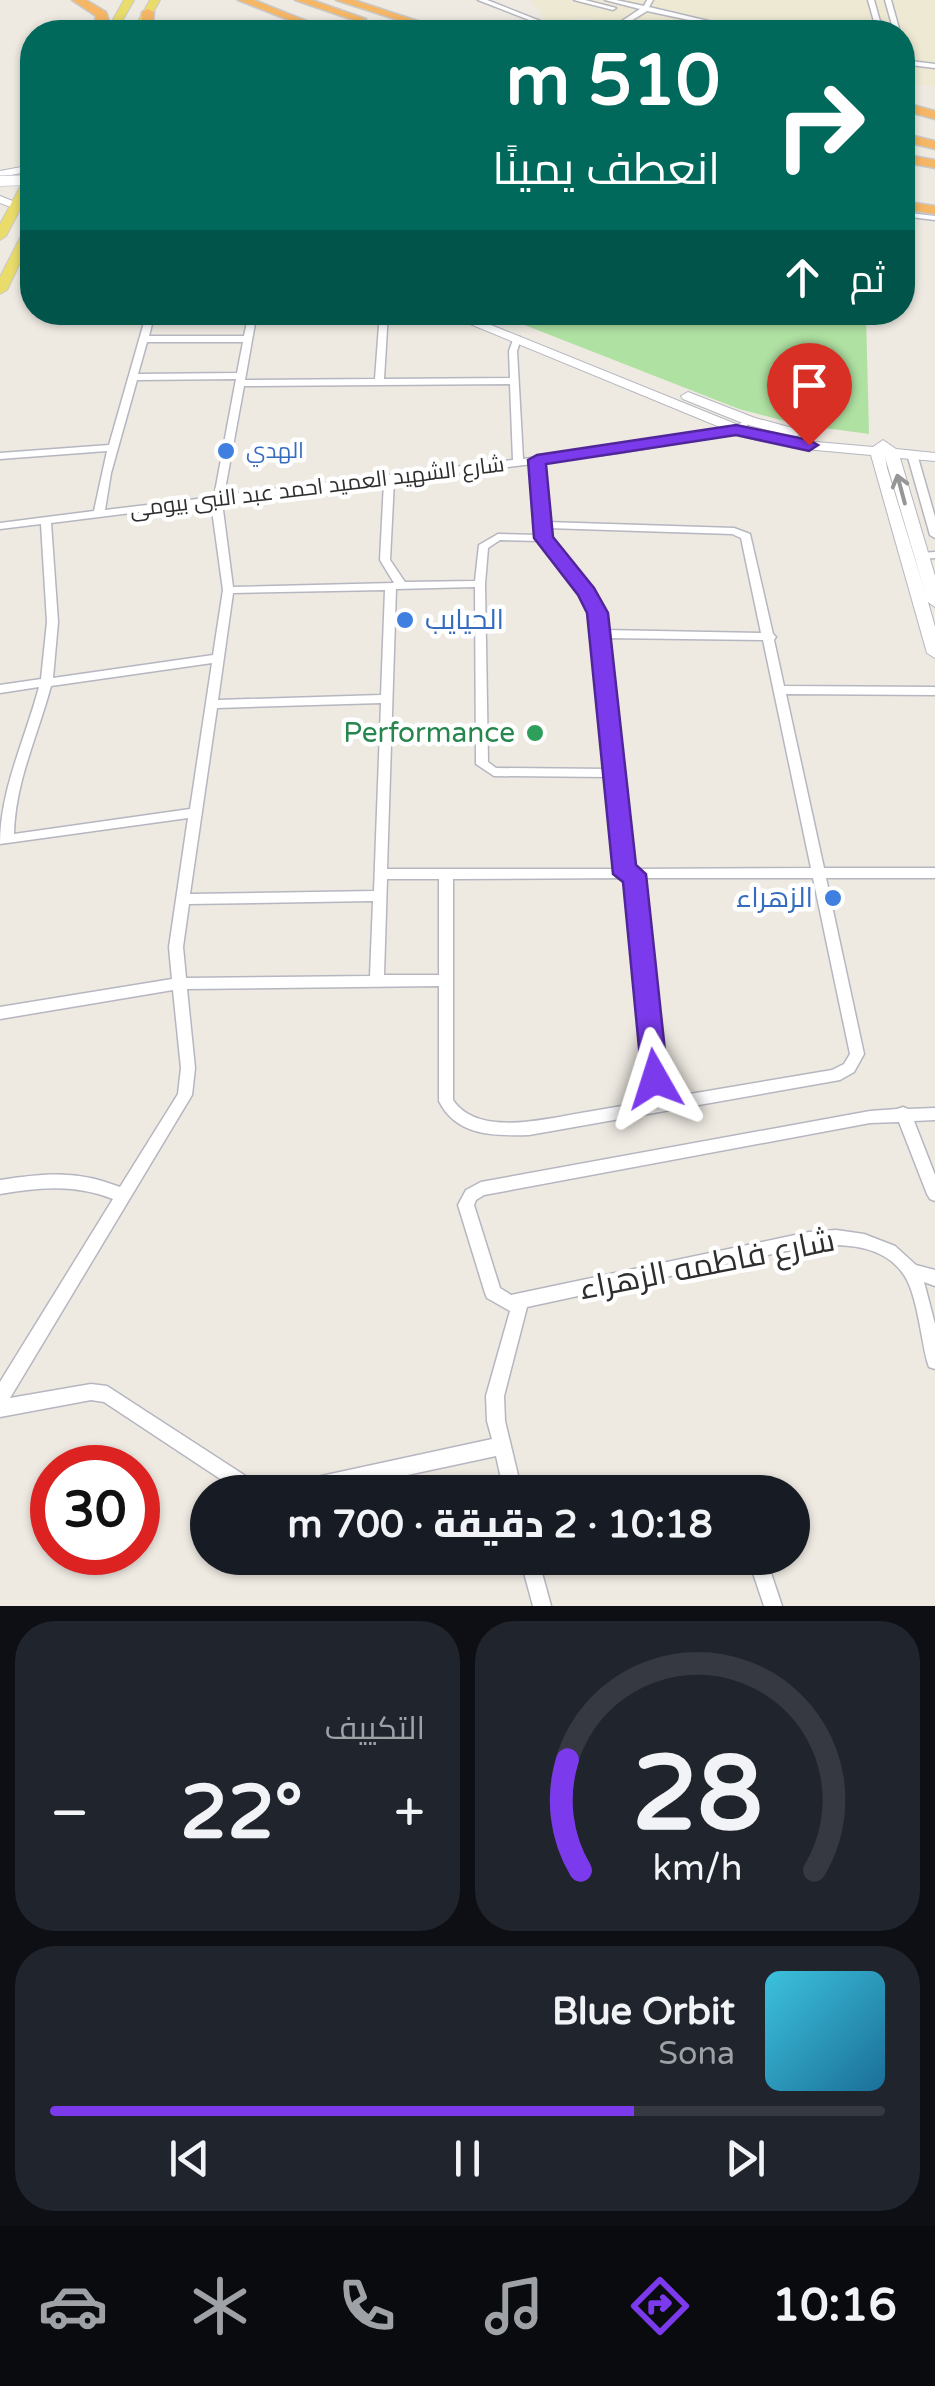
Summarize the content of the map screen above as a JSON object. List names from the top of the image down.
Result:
{
  "streets": {
    "street": ["شارع الشهيد العميد احمد عبد النبى بيومى", "شارع فاطمه الزهراء"]
  },
  "places": [
    "الهدي",
    "الحيايب",
    "Performance",
    "الزهراء"
  ],
  "page": {
    "turn": ["510 m", "انعطف يمينًا"],
    "then": "ثم",
    "limit": "30",
    "trip": "10:18 · 2 دقيقة · 700 m",
    "tile": "التكييف",
    "heat": ["−", "22°", "+"],
    "song": ["Blue Orbit", "Sona"],
    "tabs": "10:16",
    "gauge": ["28", "km/h"]
  }
}
